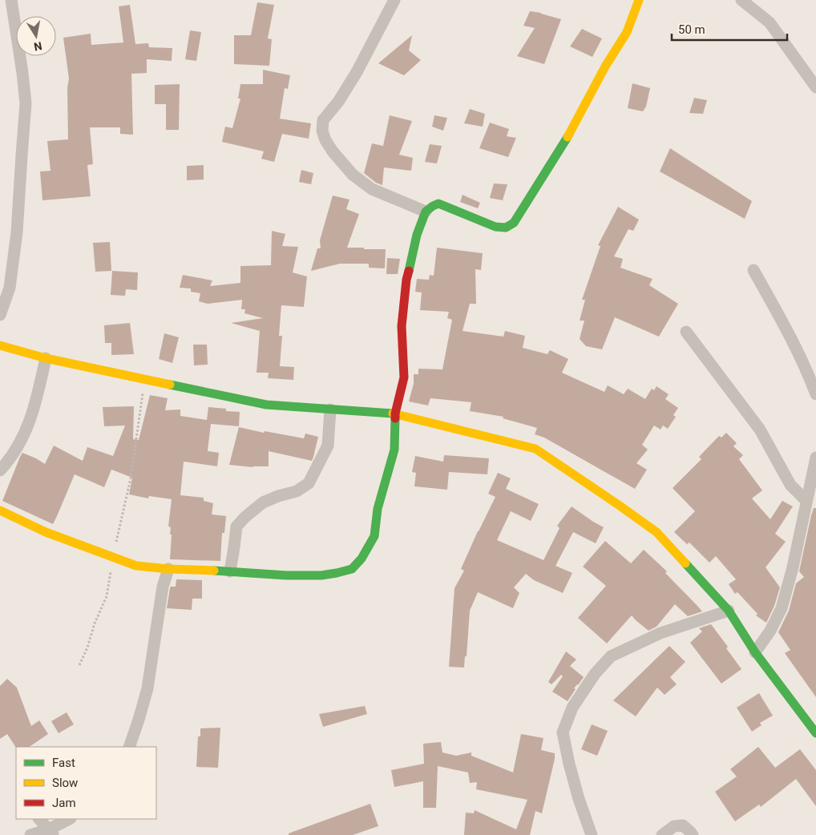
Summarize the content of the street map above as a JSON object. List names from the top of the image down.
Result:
{
  "legend": ["Fast", "Slow", "Jam"],
  "scale_bar": "50 m",
  "north": "bottom"
}
